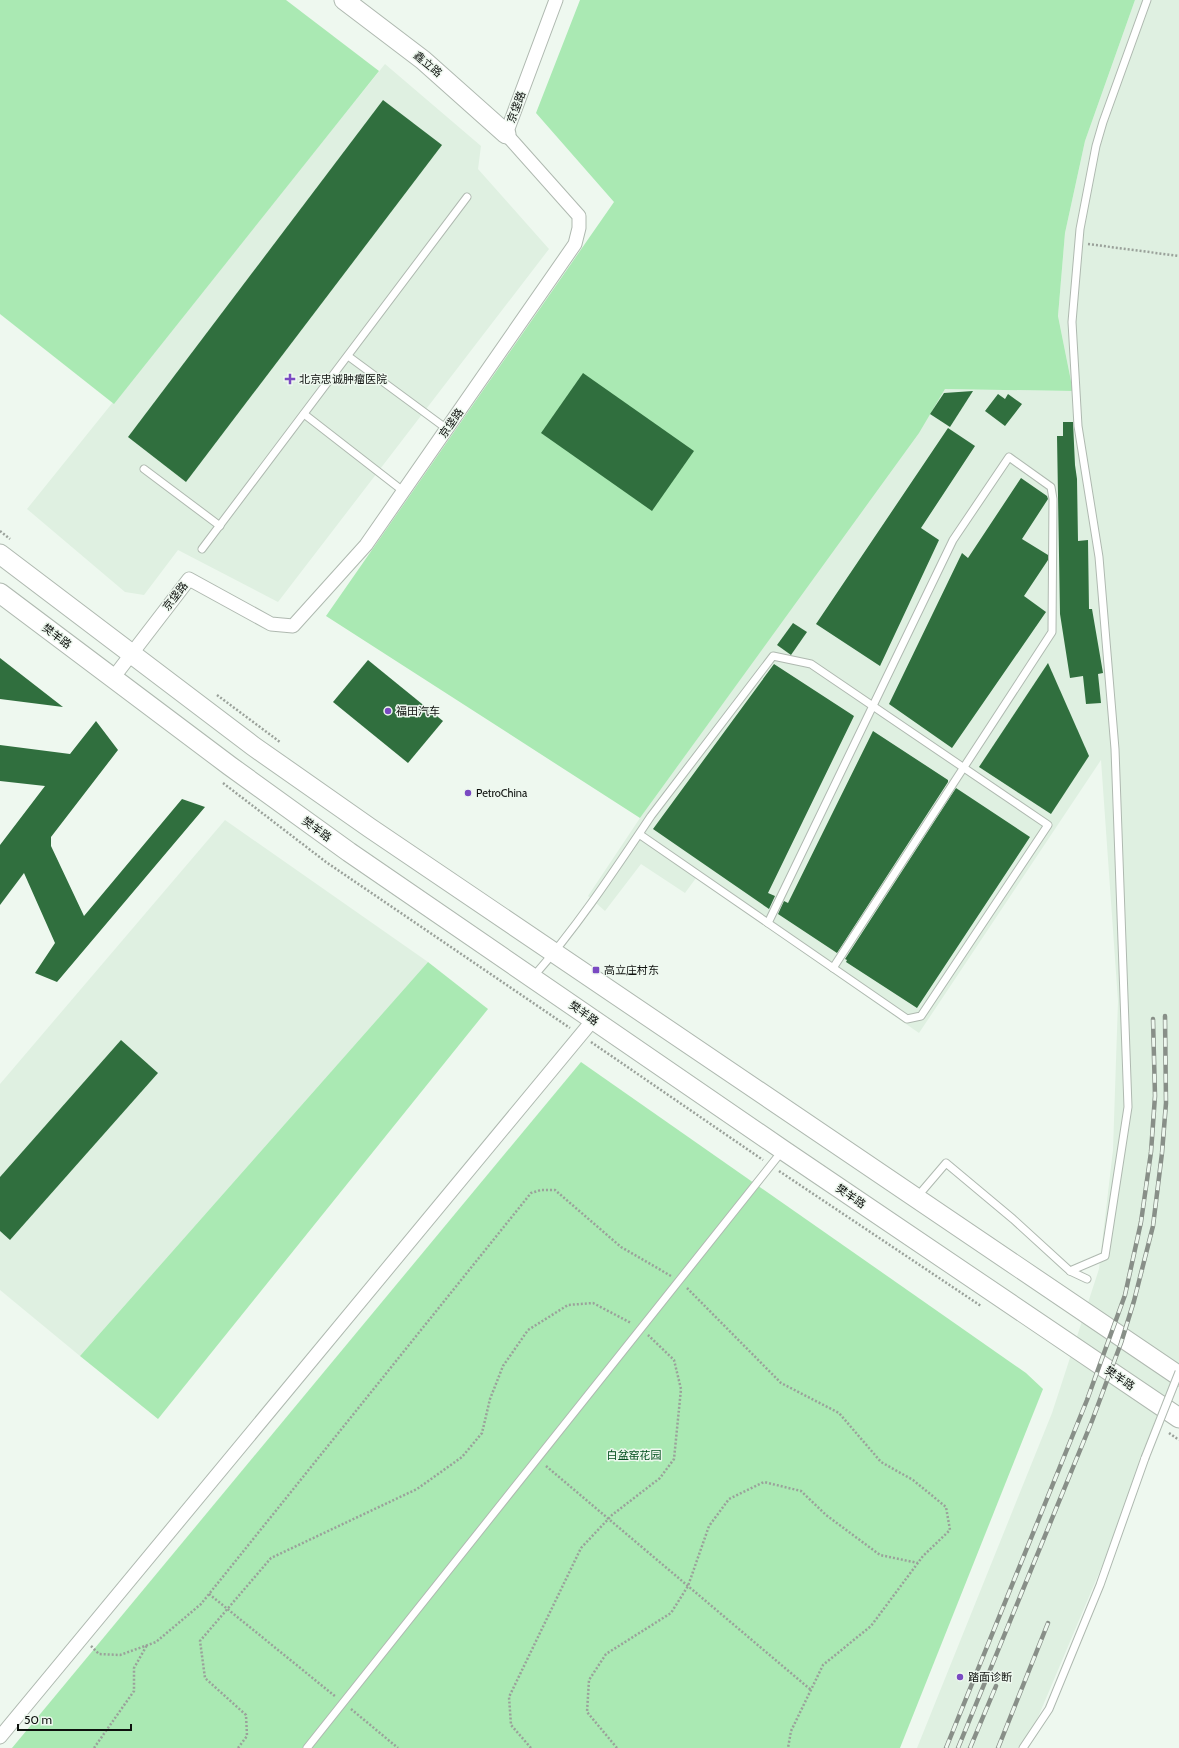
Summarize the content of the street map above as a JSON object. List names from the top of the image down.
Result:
{
  "streets": {
    "main road": ["鑫立路", "樊羊路"],
    "street": ["京垡路"]
  },
  "crossings": [
    ["鑫立路", "京垡路"],
    ["京垡路", "樊羊路"]
  ],
  "parks": ["白盆窑花园"],
  "places": {
    "health": ["北京忠诚肿瘤医院"],
    "other": ["福田汽车", "PetroChina", "踏面诊断"],
    "transit": ["高立庄村东"]
  },
  "scale_bar": "50 m"
}
